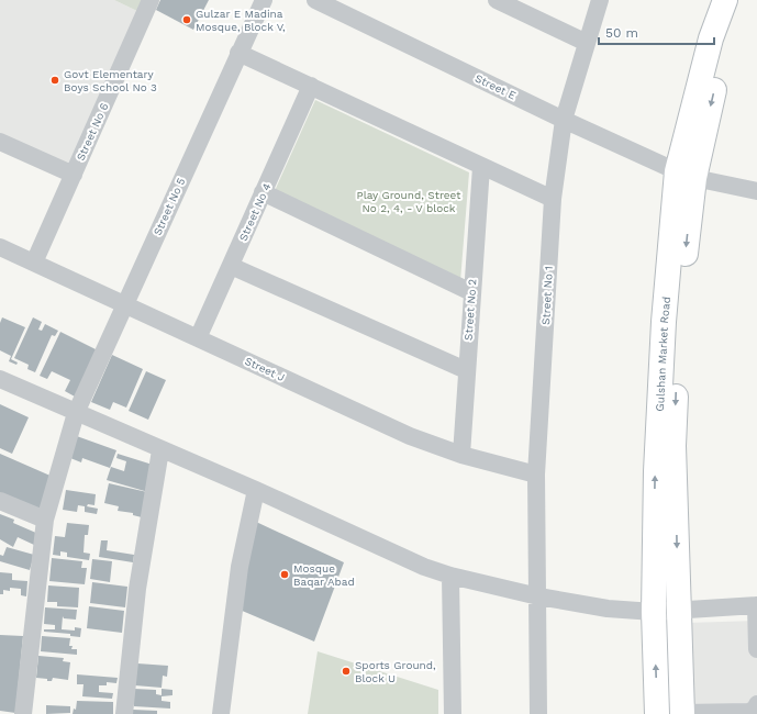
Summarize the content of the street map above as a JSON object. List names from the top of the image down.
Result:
{
  "streets": {
    "main road": ["Gulshan Market Road"],
    "street": [
      "Street E",
      "Street No 6",
      "Street No 5",
      "Street No 4",
      "Street No 1",
      "Street No 2",
      "Street J"
    ]
  },
  "crossings": [
    ["Street E", "Street No 1"],
    ["Street E", "Gulshan Market Road"],
    ["Street No 6", "Street J"],
    ["Street No 5", "Street J"],
    ["Street No 4", "Street J"],
    ["Street No 1", "Street J"],
    ["Street No 2", "Street J"]
  ],
  "parks": ["Play Ground, Street No 2, 4, - V block"],
  "places": [
    "Gulzar E Madina Mosque, Block V,",
    "Govt Elementary Boys School No 3",
    "Mosque Baqar Abad",
    "Sports Ground, Block U"
  ],
  "scale_bar": "50 m"
}
